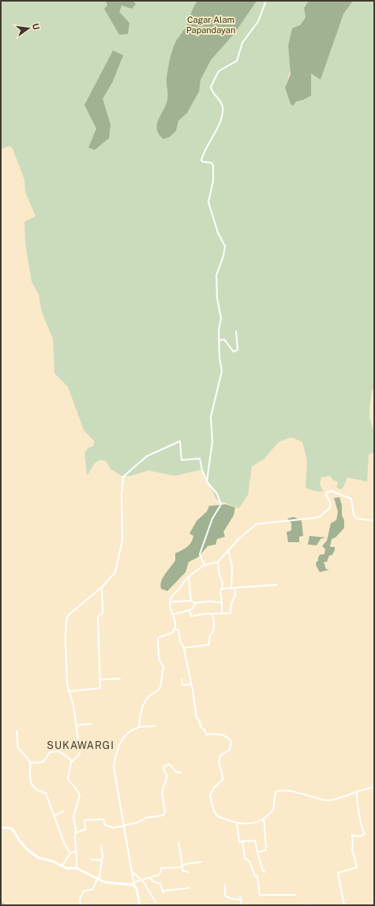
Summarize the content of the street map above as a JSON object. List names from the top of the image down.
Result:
{
  "districts": ["SUKAWARGI"],
  "parks": ["Cagar Alam Papandayan"],
  "north": "right"
}
